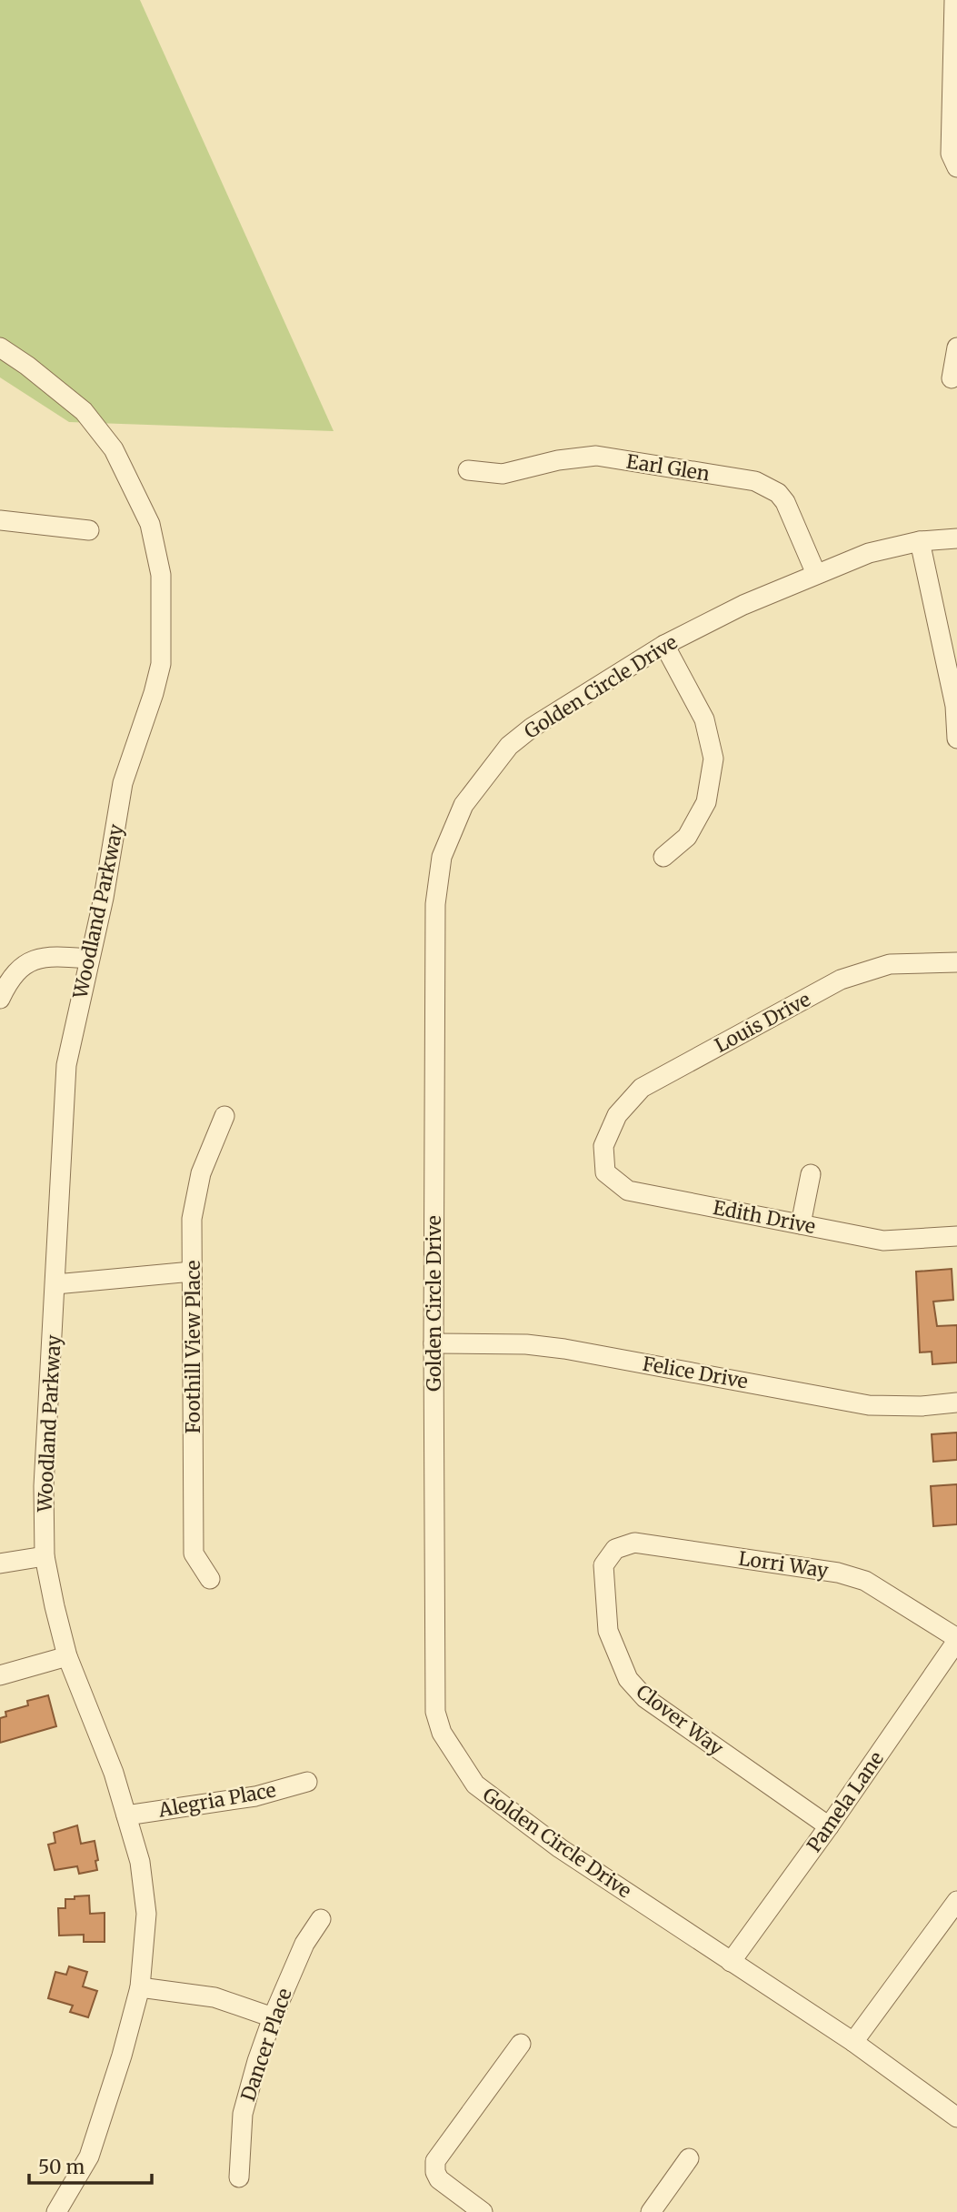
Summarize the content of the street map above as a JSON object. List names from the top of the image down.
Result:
{
  "streets": {
    "street": [
      "Earl Glen",
      "Golden Circle Drive",
      "Woodland Parkway",
      "Louis Drive",
      "Edith Drive",
      "Foothill View Place",
      "Felice Drive",
      "Lorri Way",
      "Clover Way",
      "Alegria Place",
      "Pamela Lane",
      "Dancer Place"
    ]
  },
  "crossings": [
    ["Earl Glen", "Golden Circle Drive"],
    ["Golden Circle Drive", "Felice Drive"],
    ["Golden Circle Drive", "Pamela Lane"],
    ["Woodland Parkway", "Alegria Place"],
    ["Louis Drive", "Edith Drive"],
    ["Lorri Way", "Clover Way"],
    ["Lorri Way", "Pamela Lane"],
    ["Clover Way", "Pamela Lane"]
  ],
  "scale_bar": "50 m"
}
